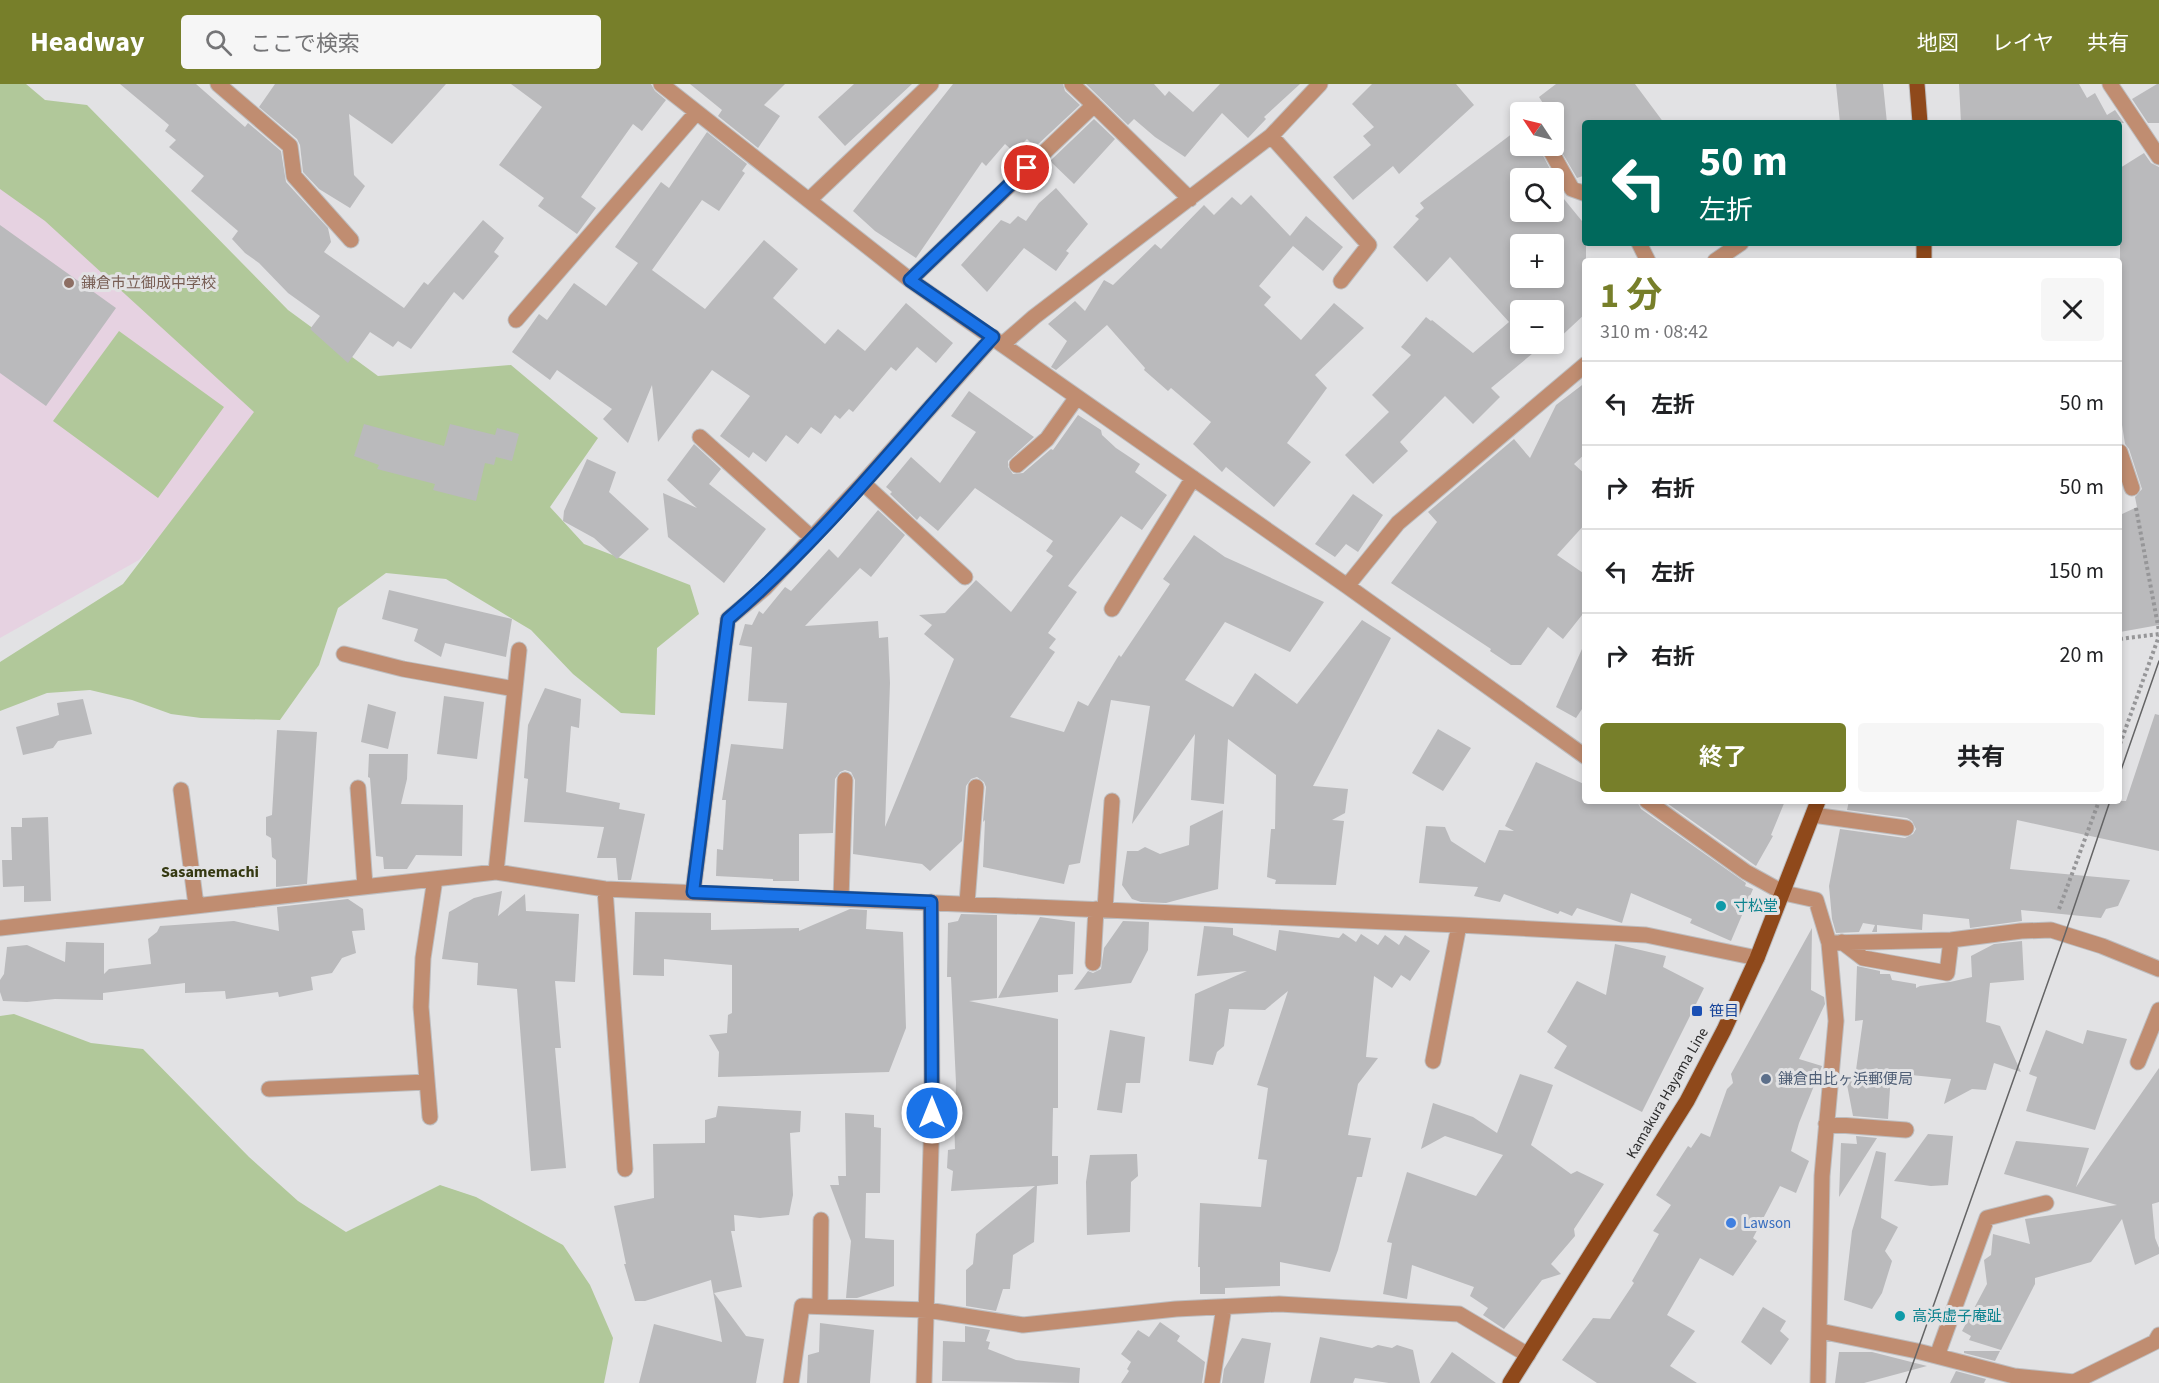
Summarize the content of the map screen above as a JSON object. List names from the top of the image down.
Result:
{
  "streets": {
    "main road": ["Kamakura Hayama Line"]
  },
  "districts": ["Sasamemachi"],
  "places": {
    "other": [
      "鎌倉市立御成中学校",
      "寸松堂",
      "鎌倉由比ヶ浜郵便局",
      "Lawson",
      "高浜虚子庵趾"
    ],
    "transit": ["笹目"]
  },
  "north": "top left",
  "page": {
    "header": "Headway",
    "search": "ここで検索",
    "nav": ["地図", "レイヤ", "共有"],
    "map_buttons": ["+", "−"],
    "turn": ["50 m", "左折"],
    "heading": ["1 分", "310 m · 08:42"],
    "list": [
      {
        "name": "左折",
        "value": "50 m"
      },
      {
        "name": "右折",
        "value": "50 m"
      },
      {
        "name": "左折",
        "value": "150 m"
      },
      {
        "name": "右折",
        "value": "20 m"
      }
    ],
    "buttons": ["終了", "共有"]
  }
}
